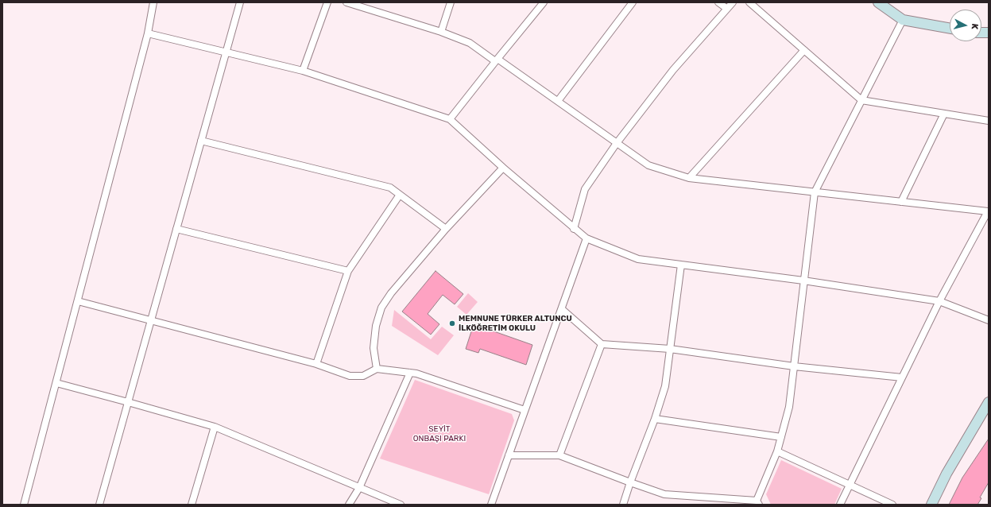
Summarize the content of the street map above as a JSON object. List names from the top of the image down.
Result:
{
  "parks": ["SEYİT ONBAŞI PARKI"],
  "places": ["MEMNUNE TÜRKER ALTUNCU İLKÖĞRETİM OKULU"],
  "north": "right"
}
